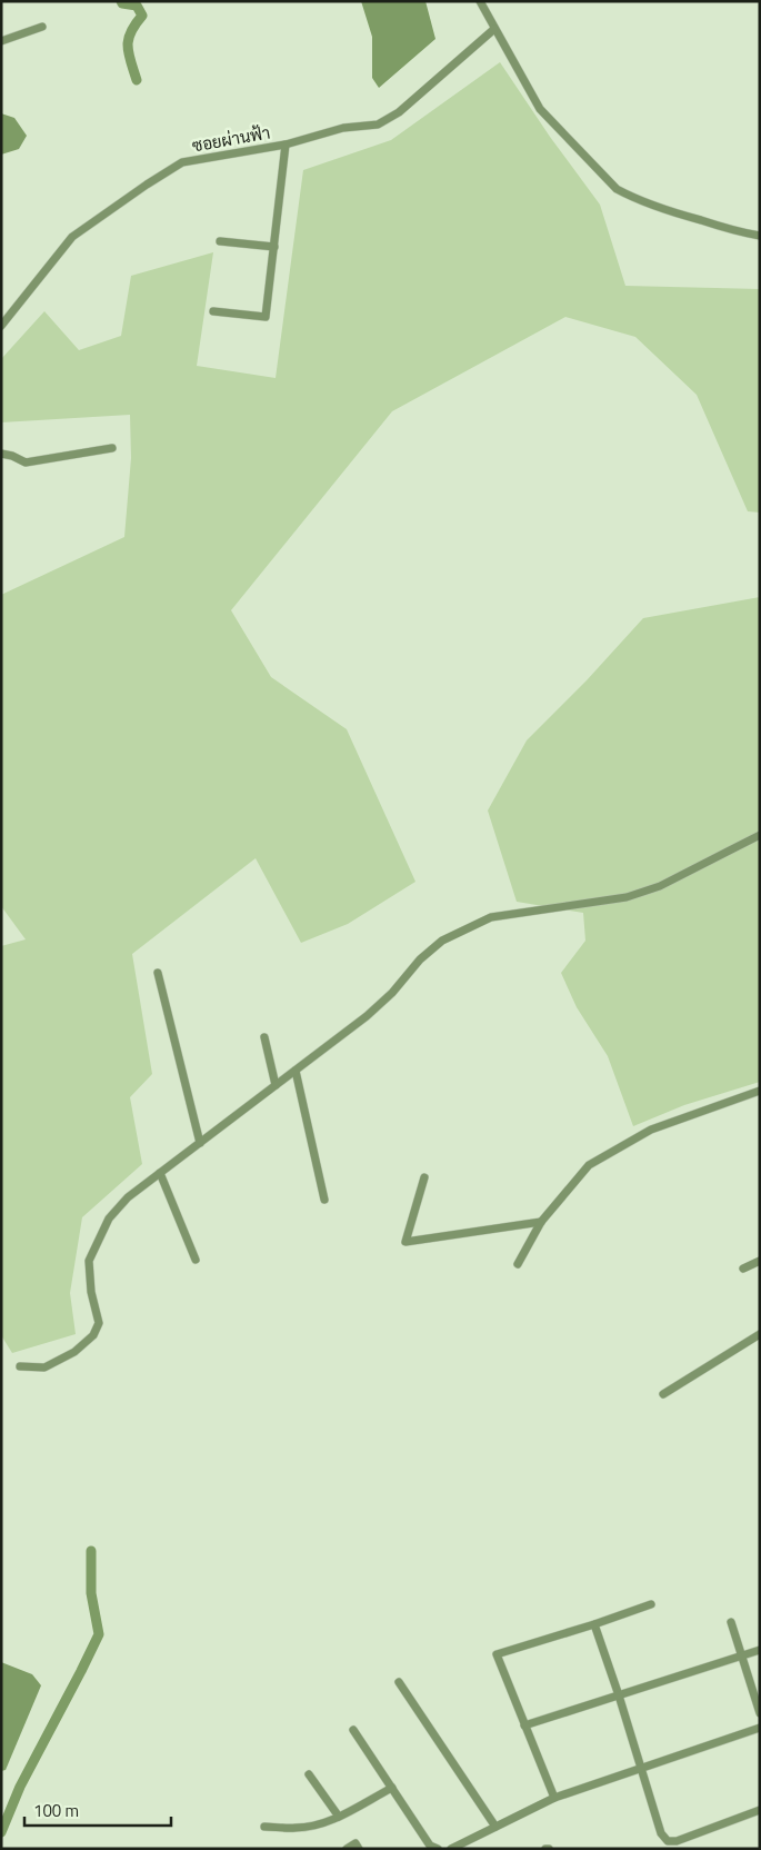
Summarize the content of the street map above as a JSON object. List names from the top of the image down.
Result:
{
  "streets": {
    "street": ["ซอยผ่านฟ้า"]
  },
  "scale_bar": "100 m"
}
